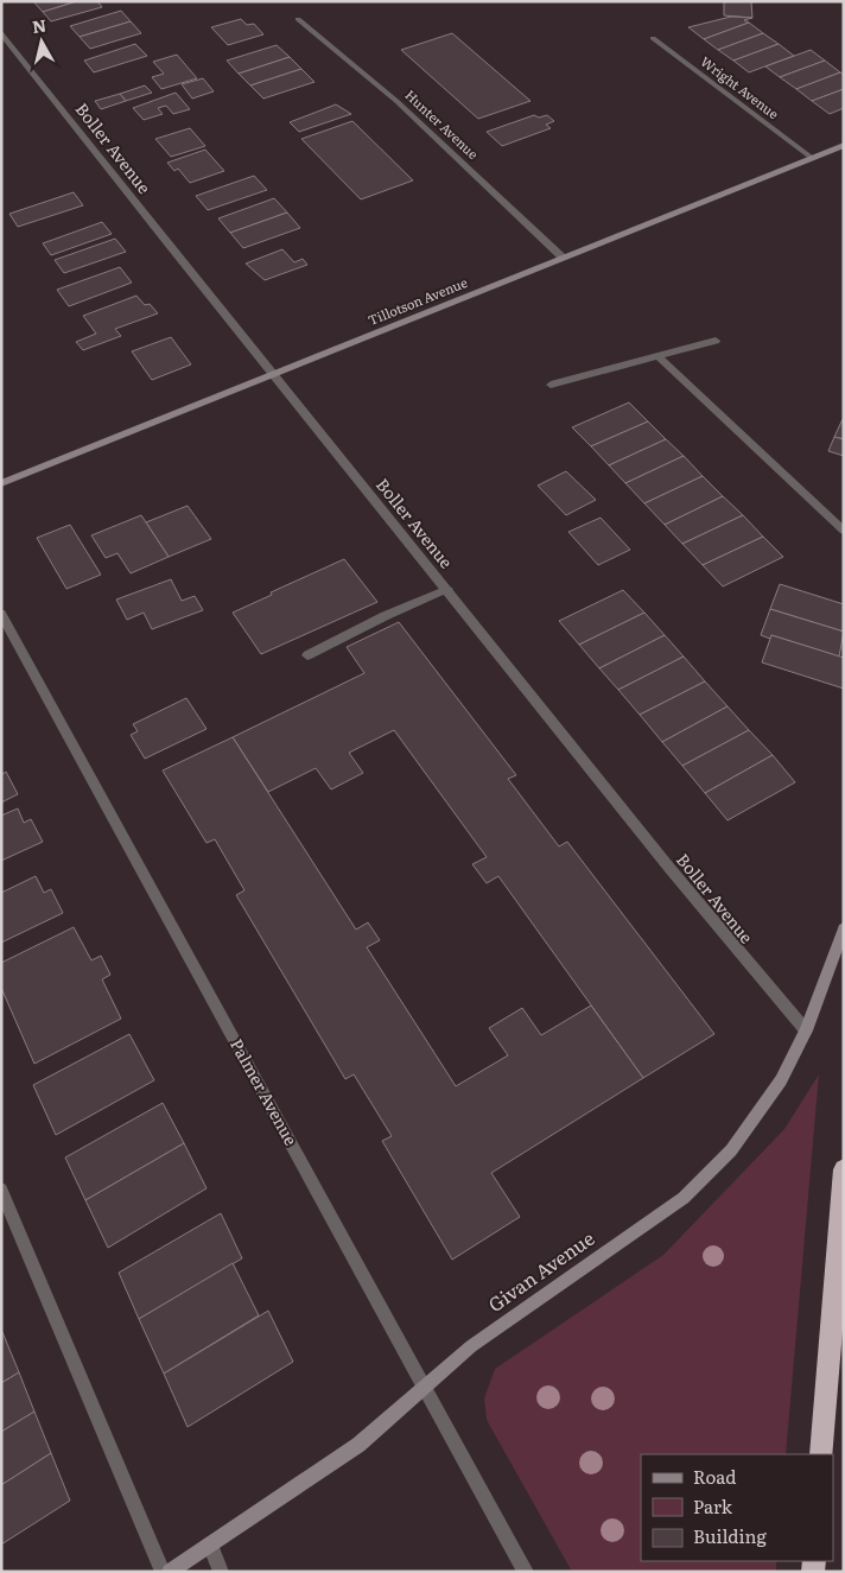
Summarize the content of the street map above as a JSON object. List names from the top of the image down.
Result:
{
  "streets": {
    "street": [
      "Wright Avenue",
      "Hunter Avenue",
      "Boller Avenue",
      "Tillotson Avenue",
      "Palmer Avenue",
      "Givan Avenue"
    ]
  },
  "crossings": [
    ["Wright Avenue", "Tillotson Avenue"],
    ["Hunter Avenue", "Tillotson Avenue"],
    ["Boller Avenue", "Tillotson Avenue"],
    ["Boller Avenue", "Givan Avenue"],
    ["Palmer Avenue", "Givan Avenue"]
  ],
  "legend": ["Road", "Park", "Building"],
  "north": "top"
}
